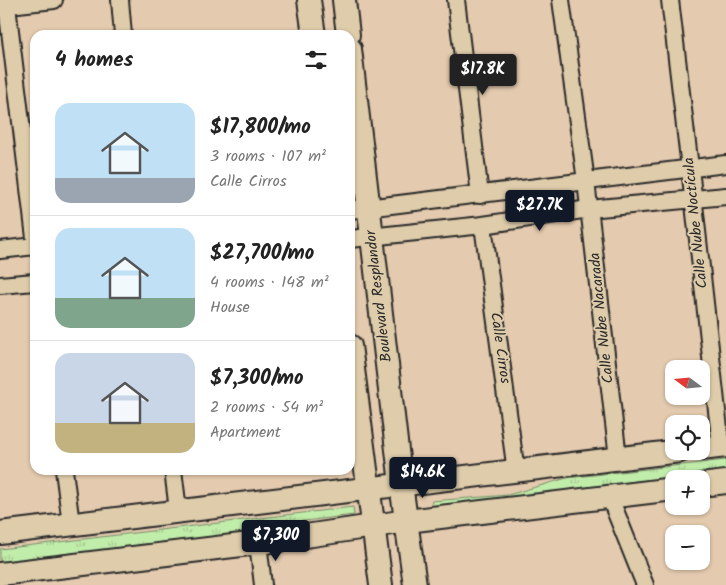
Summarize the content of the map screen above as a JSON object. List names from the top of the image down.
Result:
{
  "streets": {
    "main road": ["Boulevard Resplandor"],
    "street": ["Calle Nube Noctícula", "Calle Nube Nacarada", "Calle Cirros"]
  },
  "north": "left",
  "page": {
    "heading": "4 homes",
    "price": [
      "$17.8K",
      "$27.7K",
      "$14.6K",
      "$7,300"
    ],
    "list": [
      {
        "name": "$17,800/mo",
        "note": "3 rooms · 107 m² · Calle Cirros"
      },
      {
        "name": "$27,700/mo",
        "note": "4 rooms · 148 m² · House"
      },
      {
        "name": "$7,300/mo",
        "note": "2 rooms · 54 m² · Apartment"
      }
    ],
    "map_buttons": ["+", "−"]
  }
}
